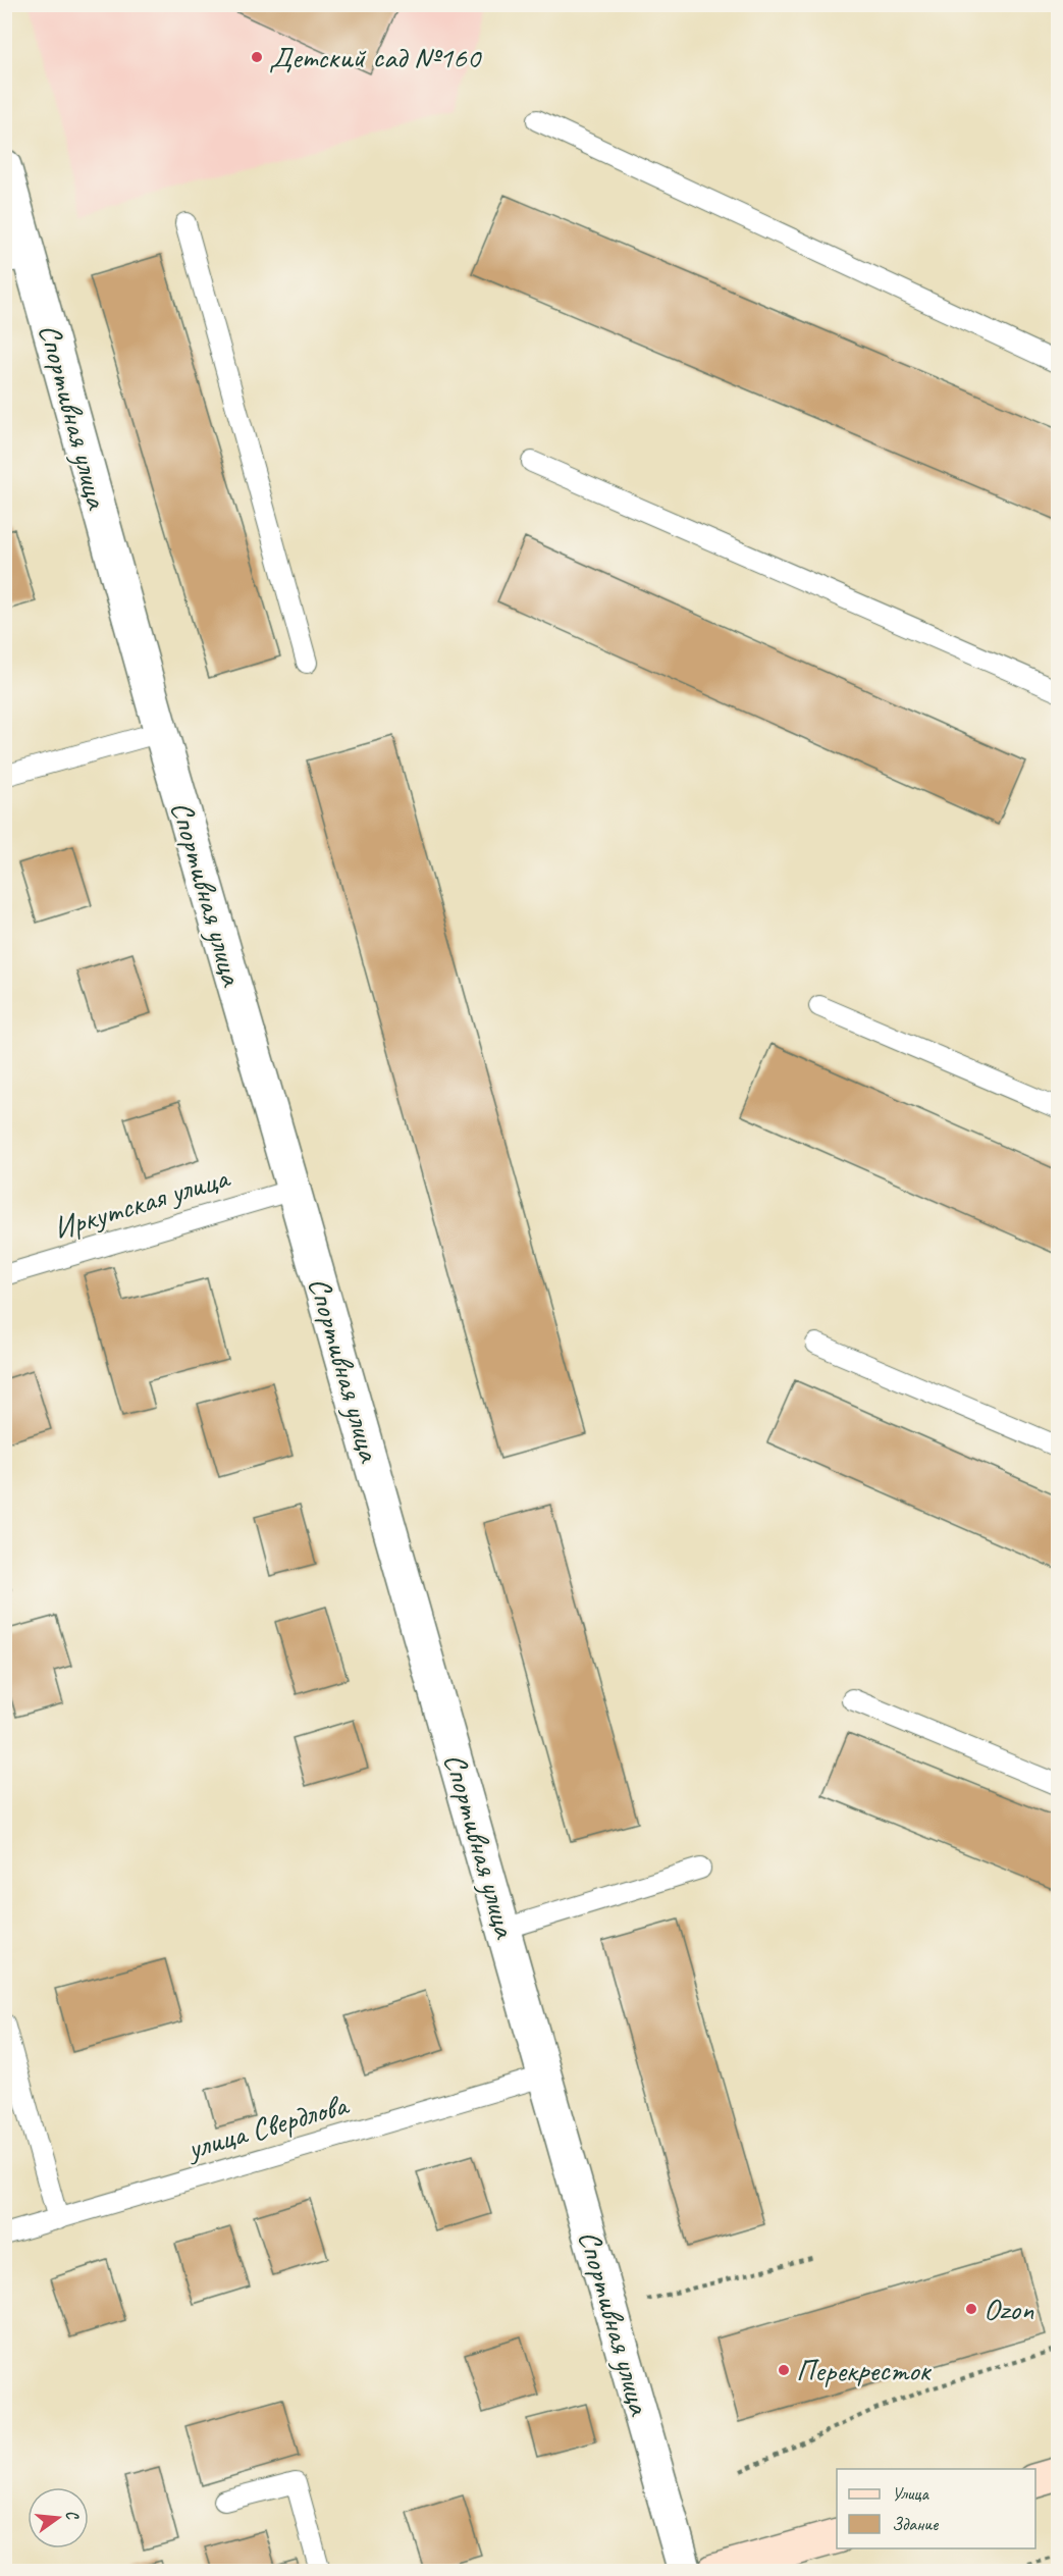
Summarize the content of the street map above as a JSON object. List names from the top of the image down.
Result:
{
  "streets": {
    "street": ["Спортивная улица"],
    "lane": ["Иркутская улица", "улица Свердлова"]
  },
  "crossings": [
    ["Спортивная улица", "Иркутская улица"],
    ["Спортивная улица", "улица Свердлова"]
  ],
  "places": ["Детский сад №160", "Ozon", "Перекресток"],
  "legend": ["Улица", "Здание"],
  "north": "right"
}
